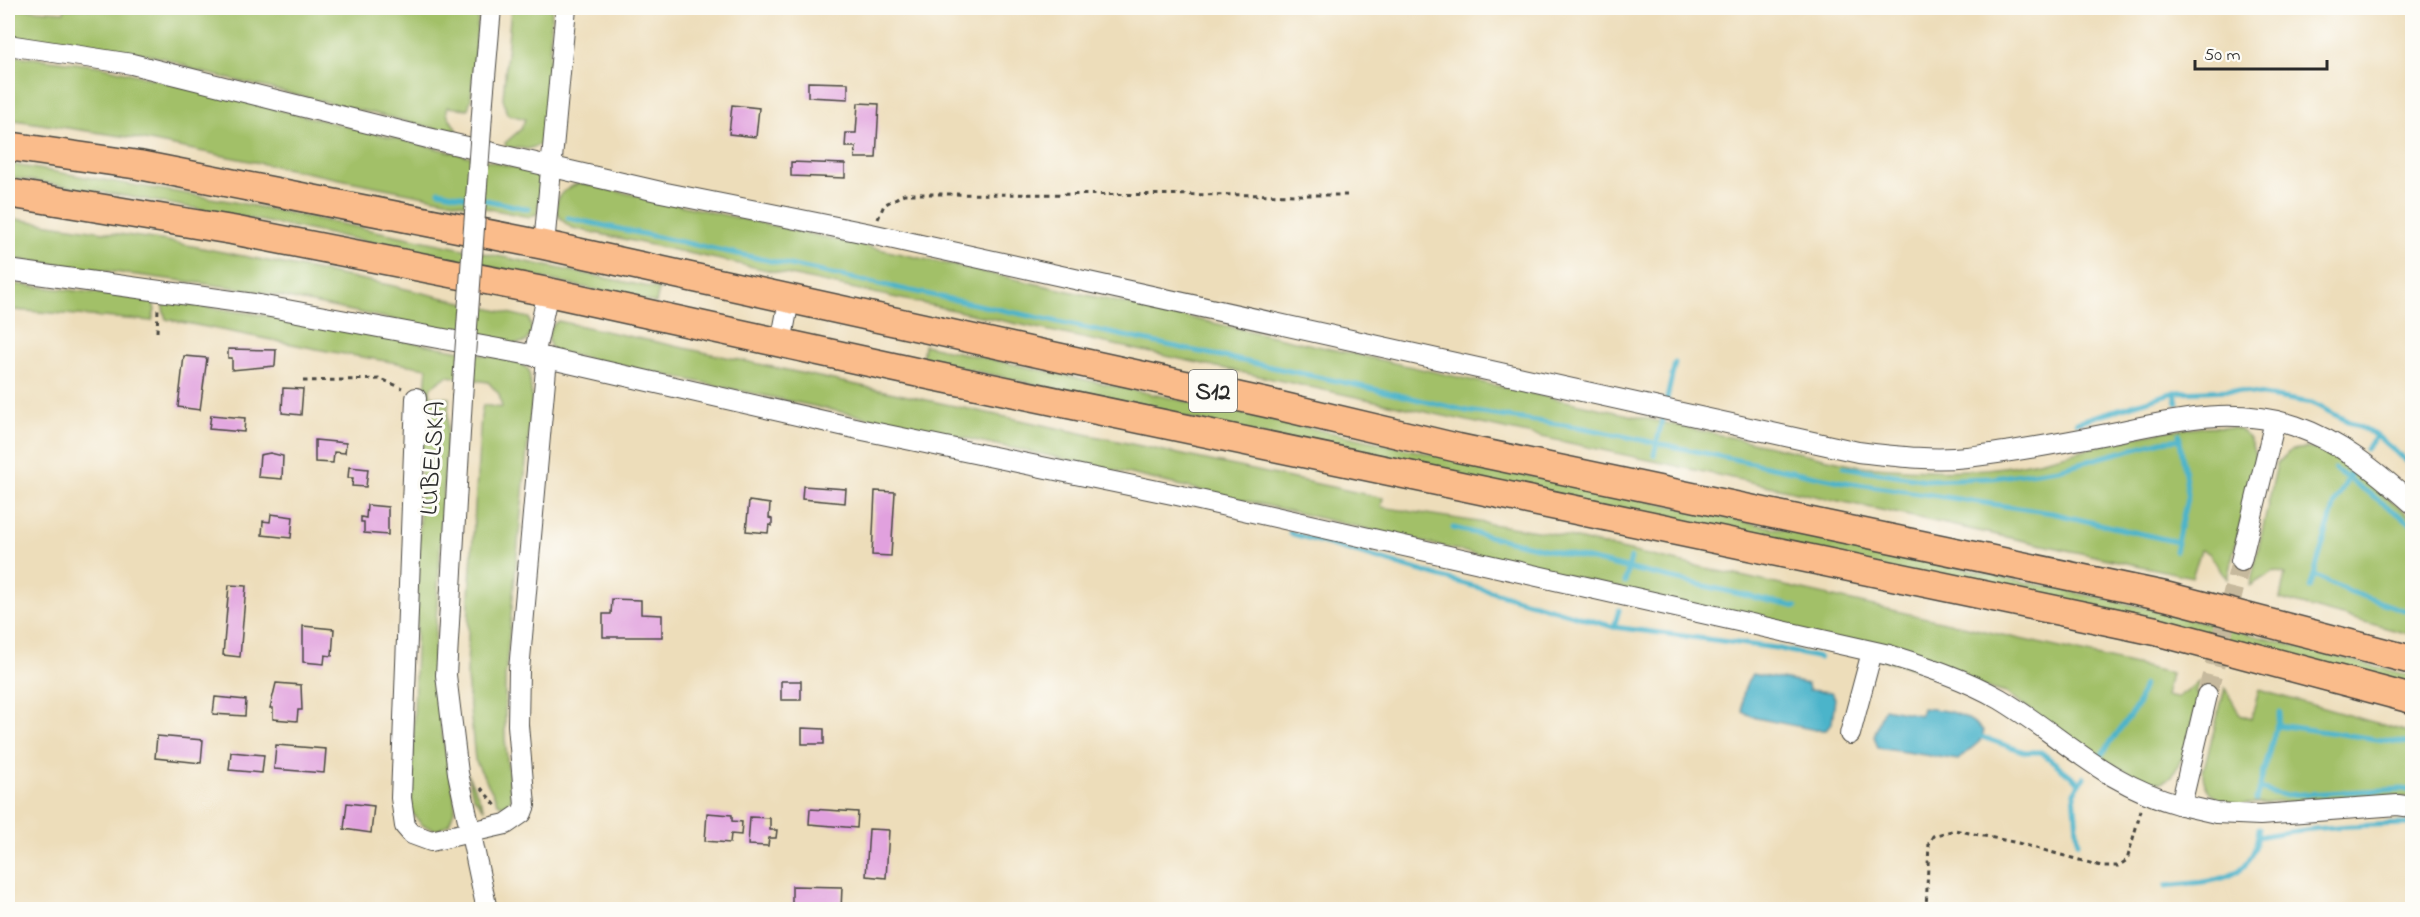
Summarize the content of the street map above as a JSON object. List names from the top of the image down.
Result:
{
  "streets": {
    "highway": ["S12"],
    "street": ["LUBELSKA"]
  },
  "scale_bar": "50 m"
}
